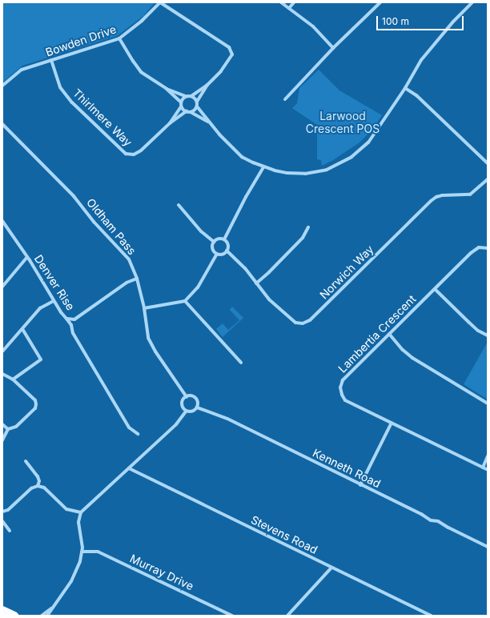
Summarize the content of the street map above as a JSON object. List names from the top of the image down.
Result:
{
  "streets": {
    "street": [
      "Bowden Drive",
      "Thirlmere Way",
      "Oldham Pass",
      "Norwich Way",
      "Denver Rise",
      "Lambertia Crescent",
      "Kenneth Road",
      "Stevens Road",
      "Murray Drive"
    ]
  },
  "crossings": [
    ["Bowden Drive", "Thirlmere Way"],
    ["Oldham Pass", "Denver Rise"],
    ["Oldham Pass", "Kenneth Road"]
  ],
  "parks": ["Larwood Crescent POS"],
  "scale_bar": "100 m"
}
